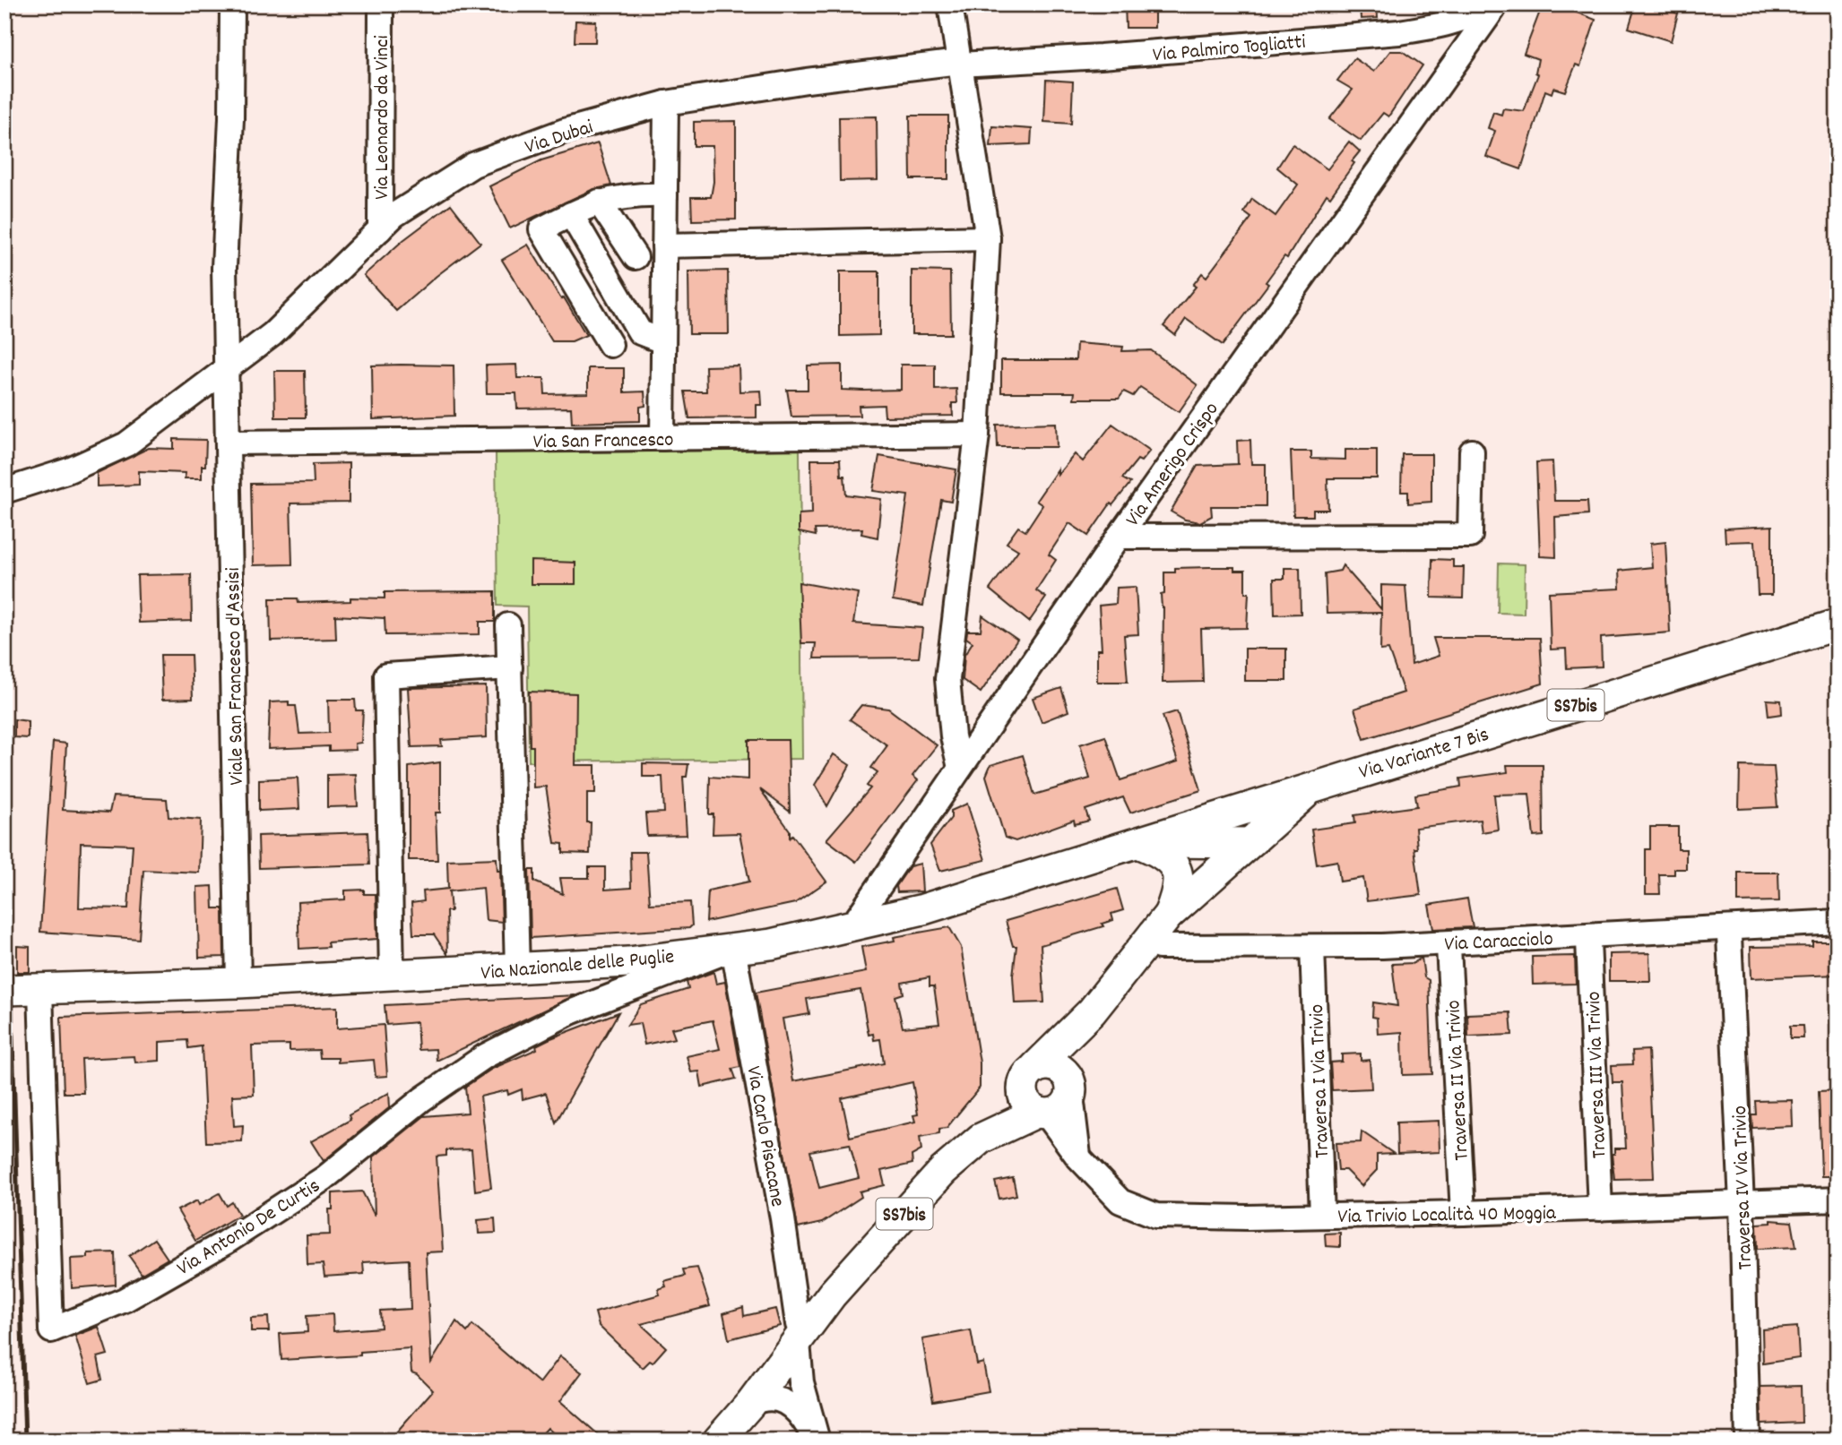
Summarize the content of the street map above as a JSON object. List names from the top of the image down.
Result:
{
  "streets": {
    "main road": ["SS7bis", "Via Variante 7 Bis", "Via Nazionale delle Puglie"],
    "street": [
      "Via Palmiro Togliatti",
      "Via Leonardo da Vinci",
      "Via Dubai",
      "Via San Francesco",
      "Via Amerigo Crispo",
      "Viale San Francesco d'Assisi",
      "Via Caracciolo",
      "Traversa III Via Trivio",
      "Traversa II Via Trivio",
      "Traversa I Via Trivio",
      "Via Carlo Pisacane",
      "Traversa IV Via Trivio",
      "Via Trivio Località 40 Moggia",
      "Via Antonio De Curtis"
    ]
  },
  "crossings": [
    ["Via Palmiro Togliatti", "Via Dubai"],
    ["Via Palmiro Togliatti", "Via Amerigo Crispo"],
    ["Via Leonardo da Vinci", "Via Dubai"],
    ["Via Dubai", "Viale San Francesco d'Assisi"],
    ["Via San Francesco", "Viale San Francesco d'Assisi"],
    ["Via Amerigo Crispo", "Via Nazionale delle Puglie"],
    ["Viale San Francesco d'Assisi", "Via Nazionale delle Puglie"],
    ["SS7bis", "Via Variante 7 Bis"],
    ["SS7bis", "Via Trivio Località 40 Moggia"],
    ["Via Variante 7 Bis", "Via Nazionale delle Puglie"],
    ["Via Variante 7 Bis", "Via Carlo Pisacane"],
    ["Via Variante 7 Bis", "Via Trivio Località 40 Moggia"],
    ["Via Caracciolo", "Traversa I Via Trivio"],
    ["Via Nazionale delle Puglie", "Via Carlo Pisacane"],
    ["Via Nazionale delle Puglie", "Via Antonio De Curtis"],
    ["Traversa III Via Trivio", "Via Trivio Località 40 Moggia"],
    ["Traversa II Via Trivio", "Via Trivio Località 40 Moggia"],
    ["Traversa I Via Trivio", "Via Trivio Località 40 Moggia"],
    ["Via Carlo Pisacane", "Via Antonio De Curtis"],
    ["Traversa IV Via Trivio", "Via Trivio Località 40 Moggia"]
  ]
}
